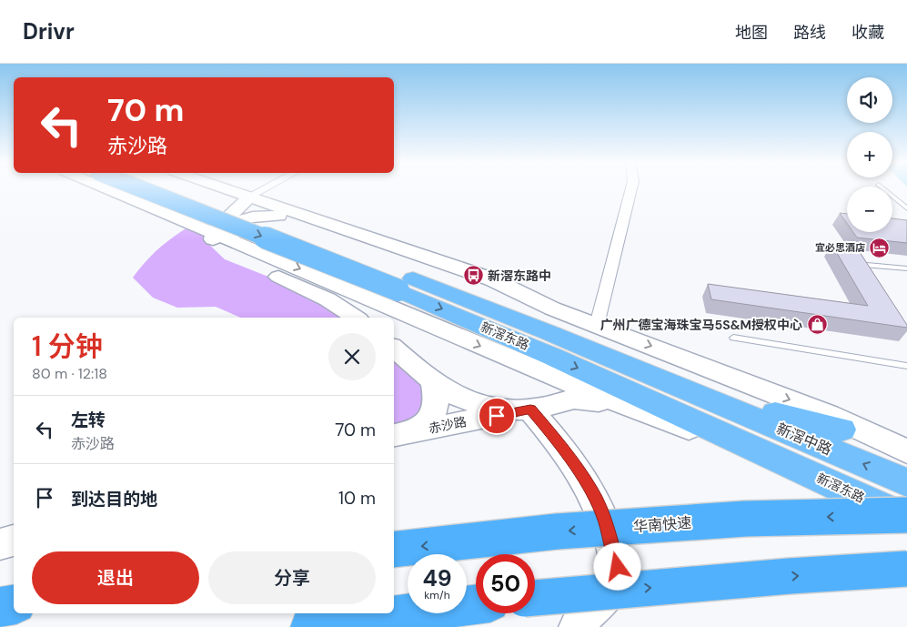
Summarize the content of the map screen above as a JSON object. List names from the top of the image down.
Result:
{
  "streets": {
    "highway": ["新滘东路", "新滘中路", "华南快速"],
    "main road": ["赤沙路"]
  },
  "crossings": [
    ["新滘东路", "新滘中路"]
  ],
  "places": {
    "hotel": ["宜必思酒店"],
    "bus stop": ["新滘东路中"],
    "shop": ["广州广德宝海珠宝马5S&M授权中心"]
  },
  "page": {
    "header": "Drivr",
    "nav": ["地图", "路线", "收藏"],
    "map_buttons": ["+", "−"],
    "turn": ["70 m", "赤沙路"],
    "heading": ["1 分钟", "80 m · 12:18"],
    "list": [
      {
        "name": "左转",
        "note": "赤沙路",
        "value": "70 m"
      },
      {
        "name": "到达目的地",
        "value": "10 m"
      }
    ],
    "buttons": ["退出", "分享"],
    "speed": "49 km/h",
    "limit": "50"
  }
}
